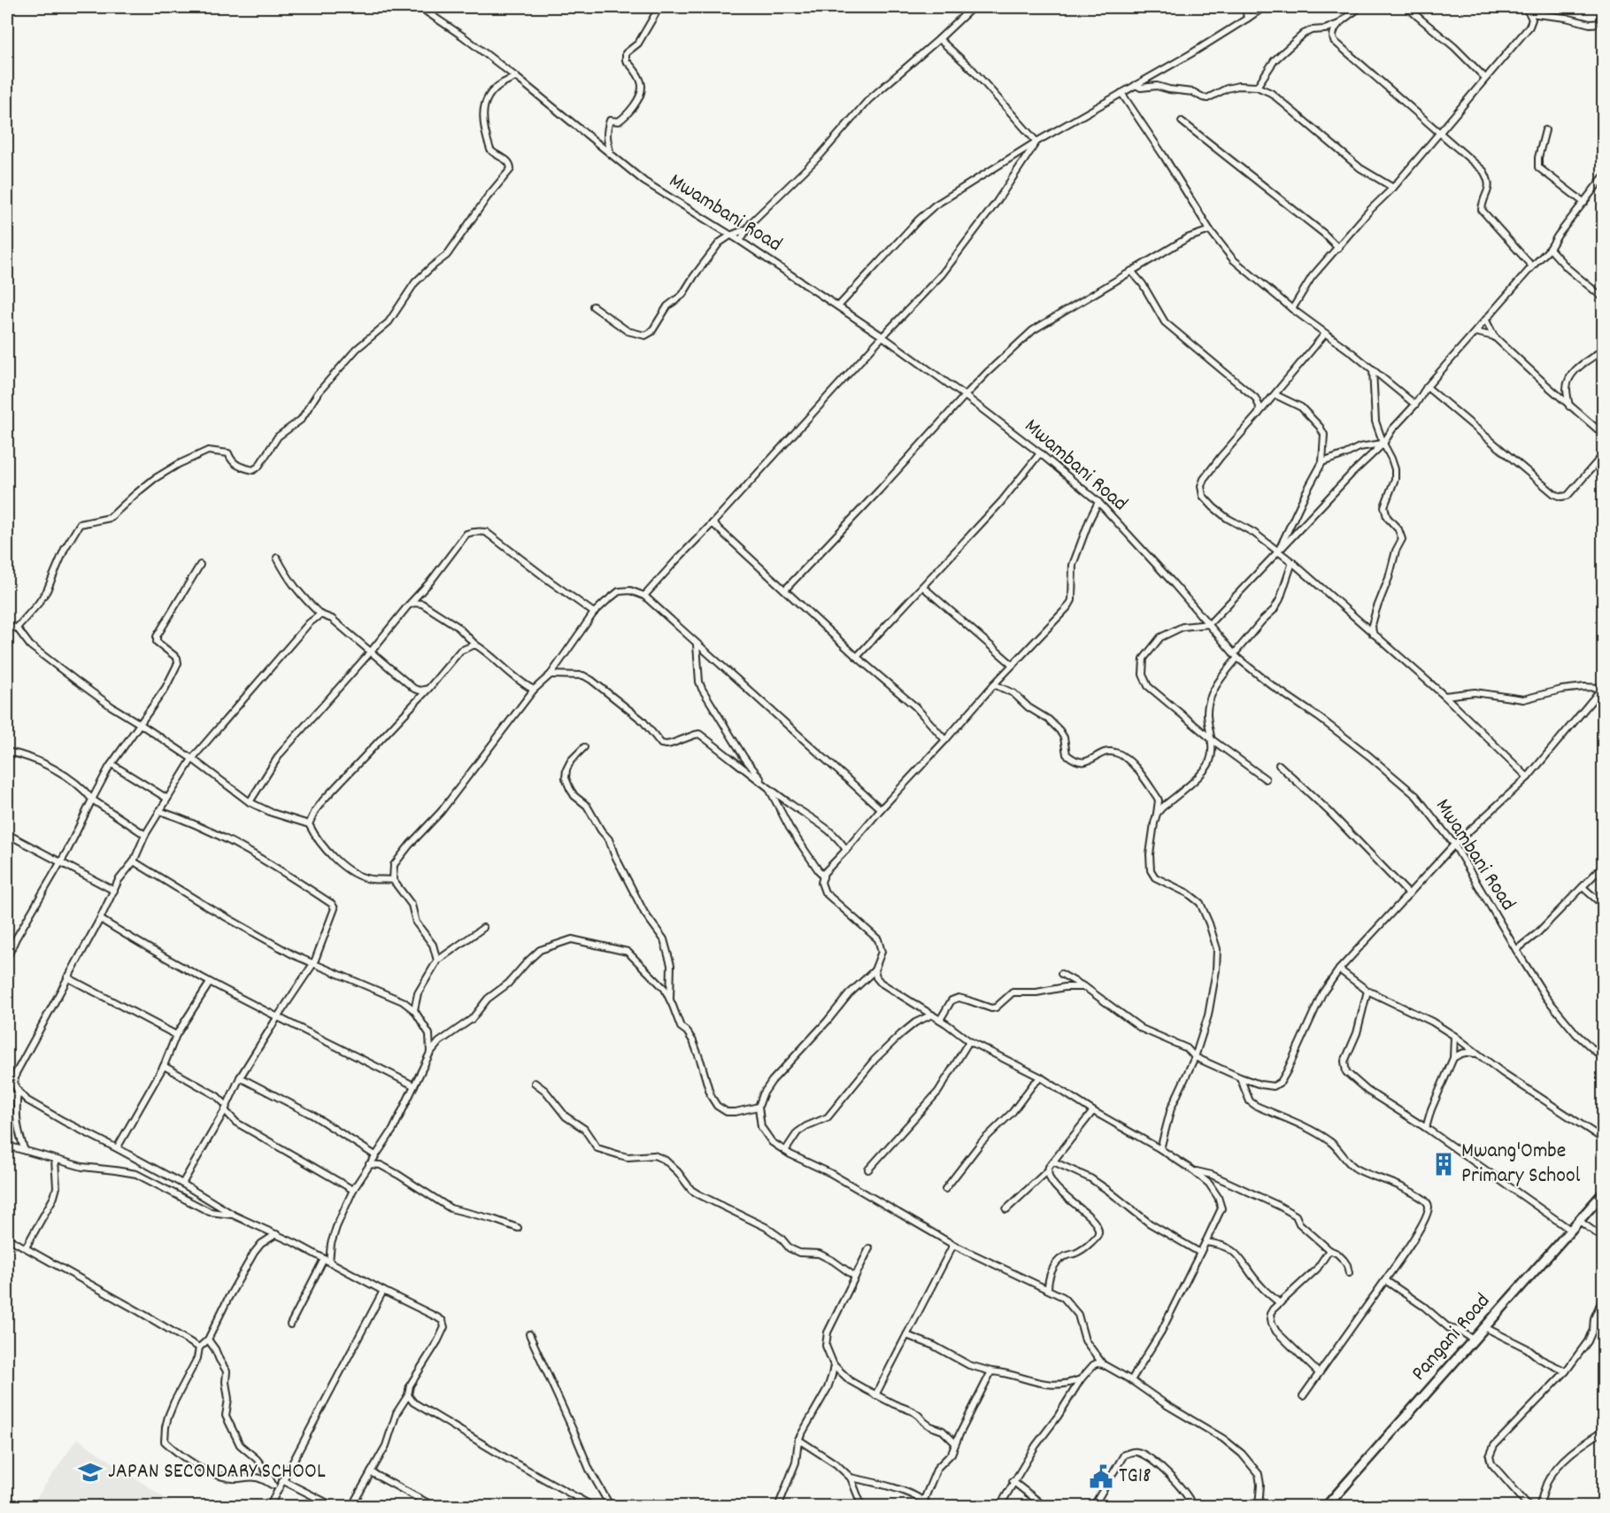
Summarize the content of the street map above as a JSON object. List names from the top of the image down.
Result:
{
  "streets": {
    "main road": ["Pangani Road"],
    "street": ["Mwambani Road"]
  },
  "places": {
    "building": ["Mwang'Ombe Primary School"],
    "school or university": ["JAPAN SECONDARY SCHOOL"],
    "public building": ["TG18"]
  }
}
